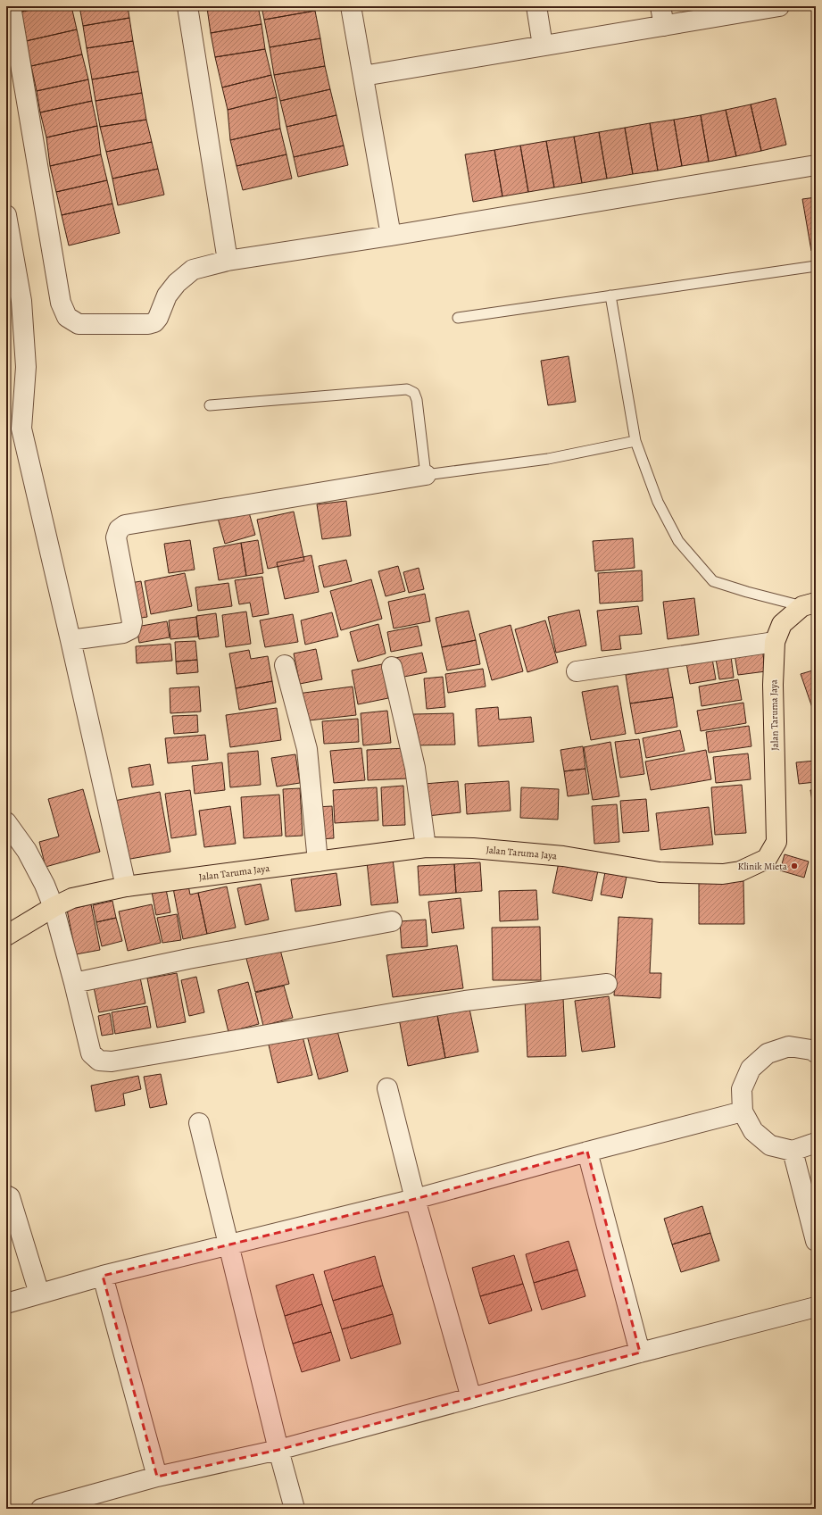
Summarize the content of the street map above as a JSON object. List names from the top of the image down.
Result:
{
  "streets": {
    "main road": ["Jalan Taruma Jaya"]
  },
  "places": ["Klinik Mieta"]
}
